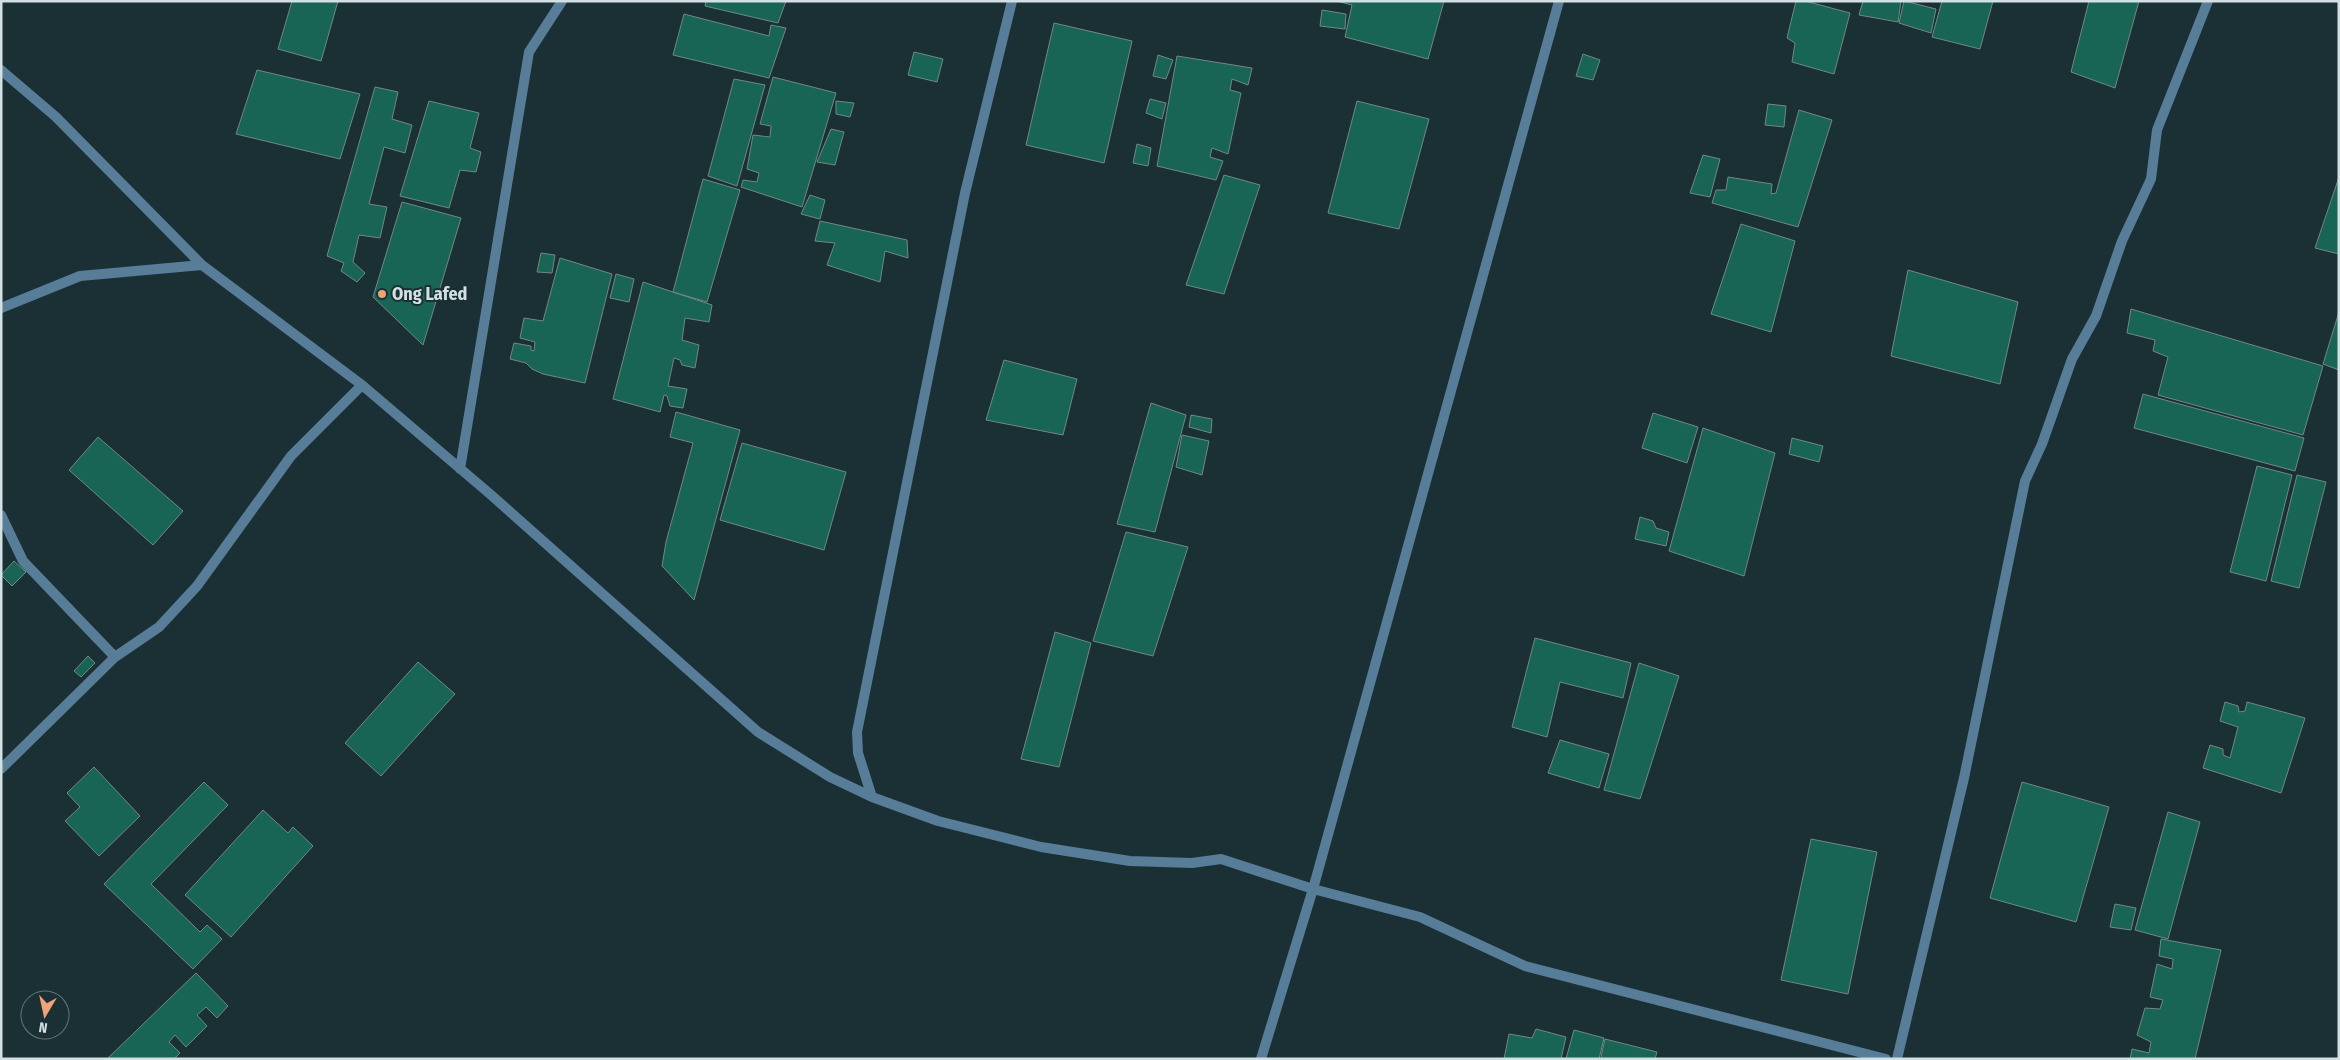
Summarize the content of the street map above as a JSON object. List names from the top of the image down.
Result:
{
  "places": ["Ong Lafed"],
  "north": "bottom"
}
